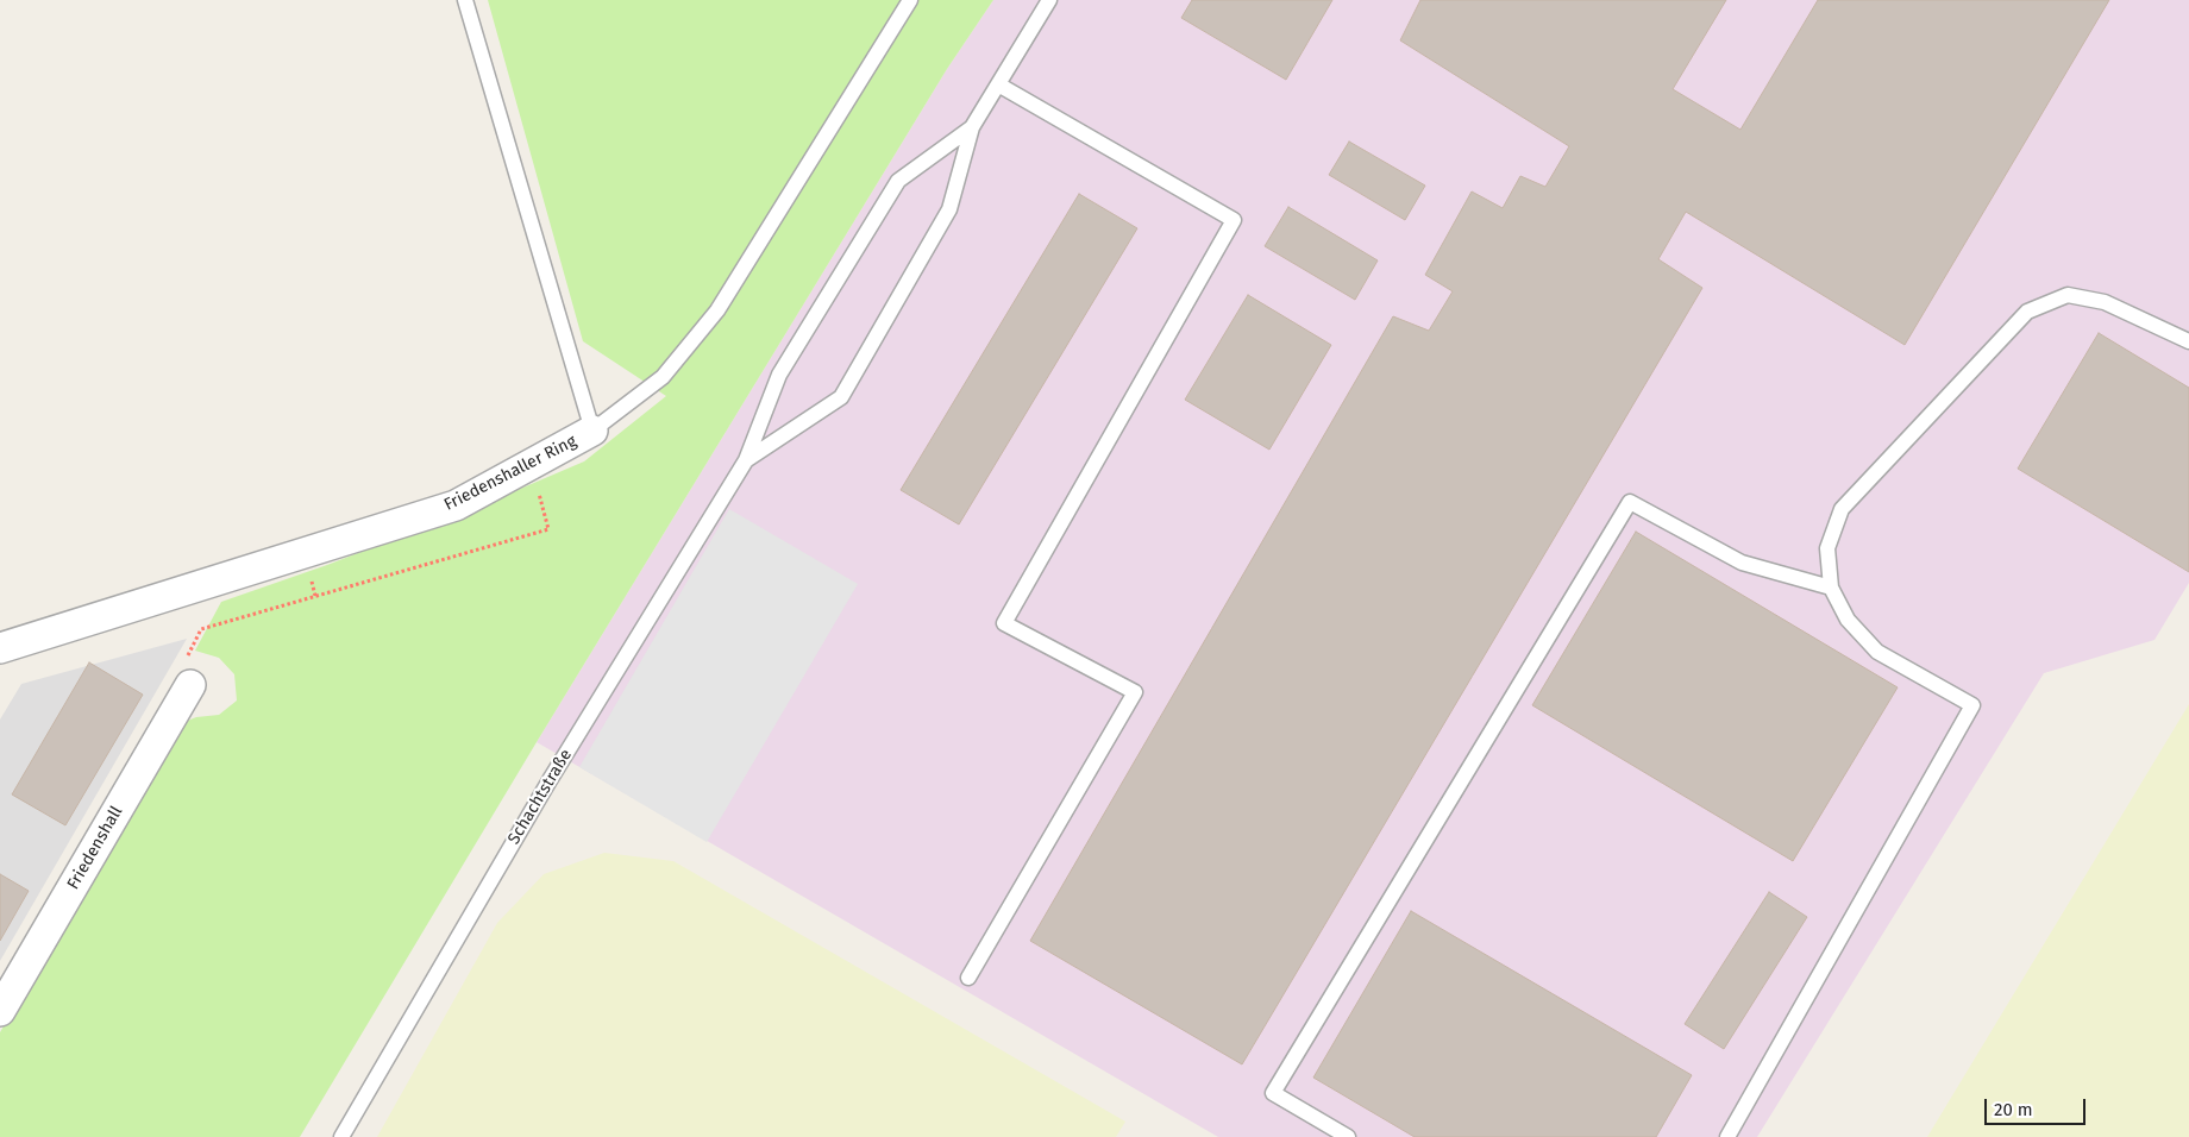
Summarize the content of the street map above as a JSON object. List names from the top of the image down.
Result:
{
  "streets": {
    "street": ["Friedenshaller Ring", "Friedenshall"],
    "lane": ["Schachtstraße"]
  },
  "scale_bar": "20 m"
}
